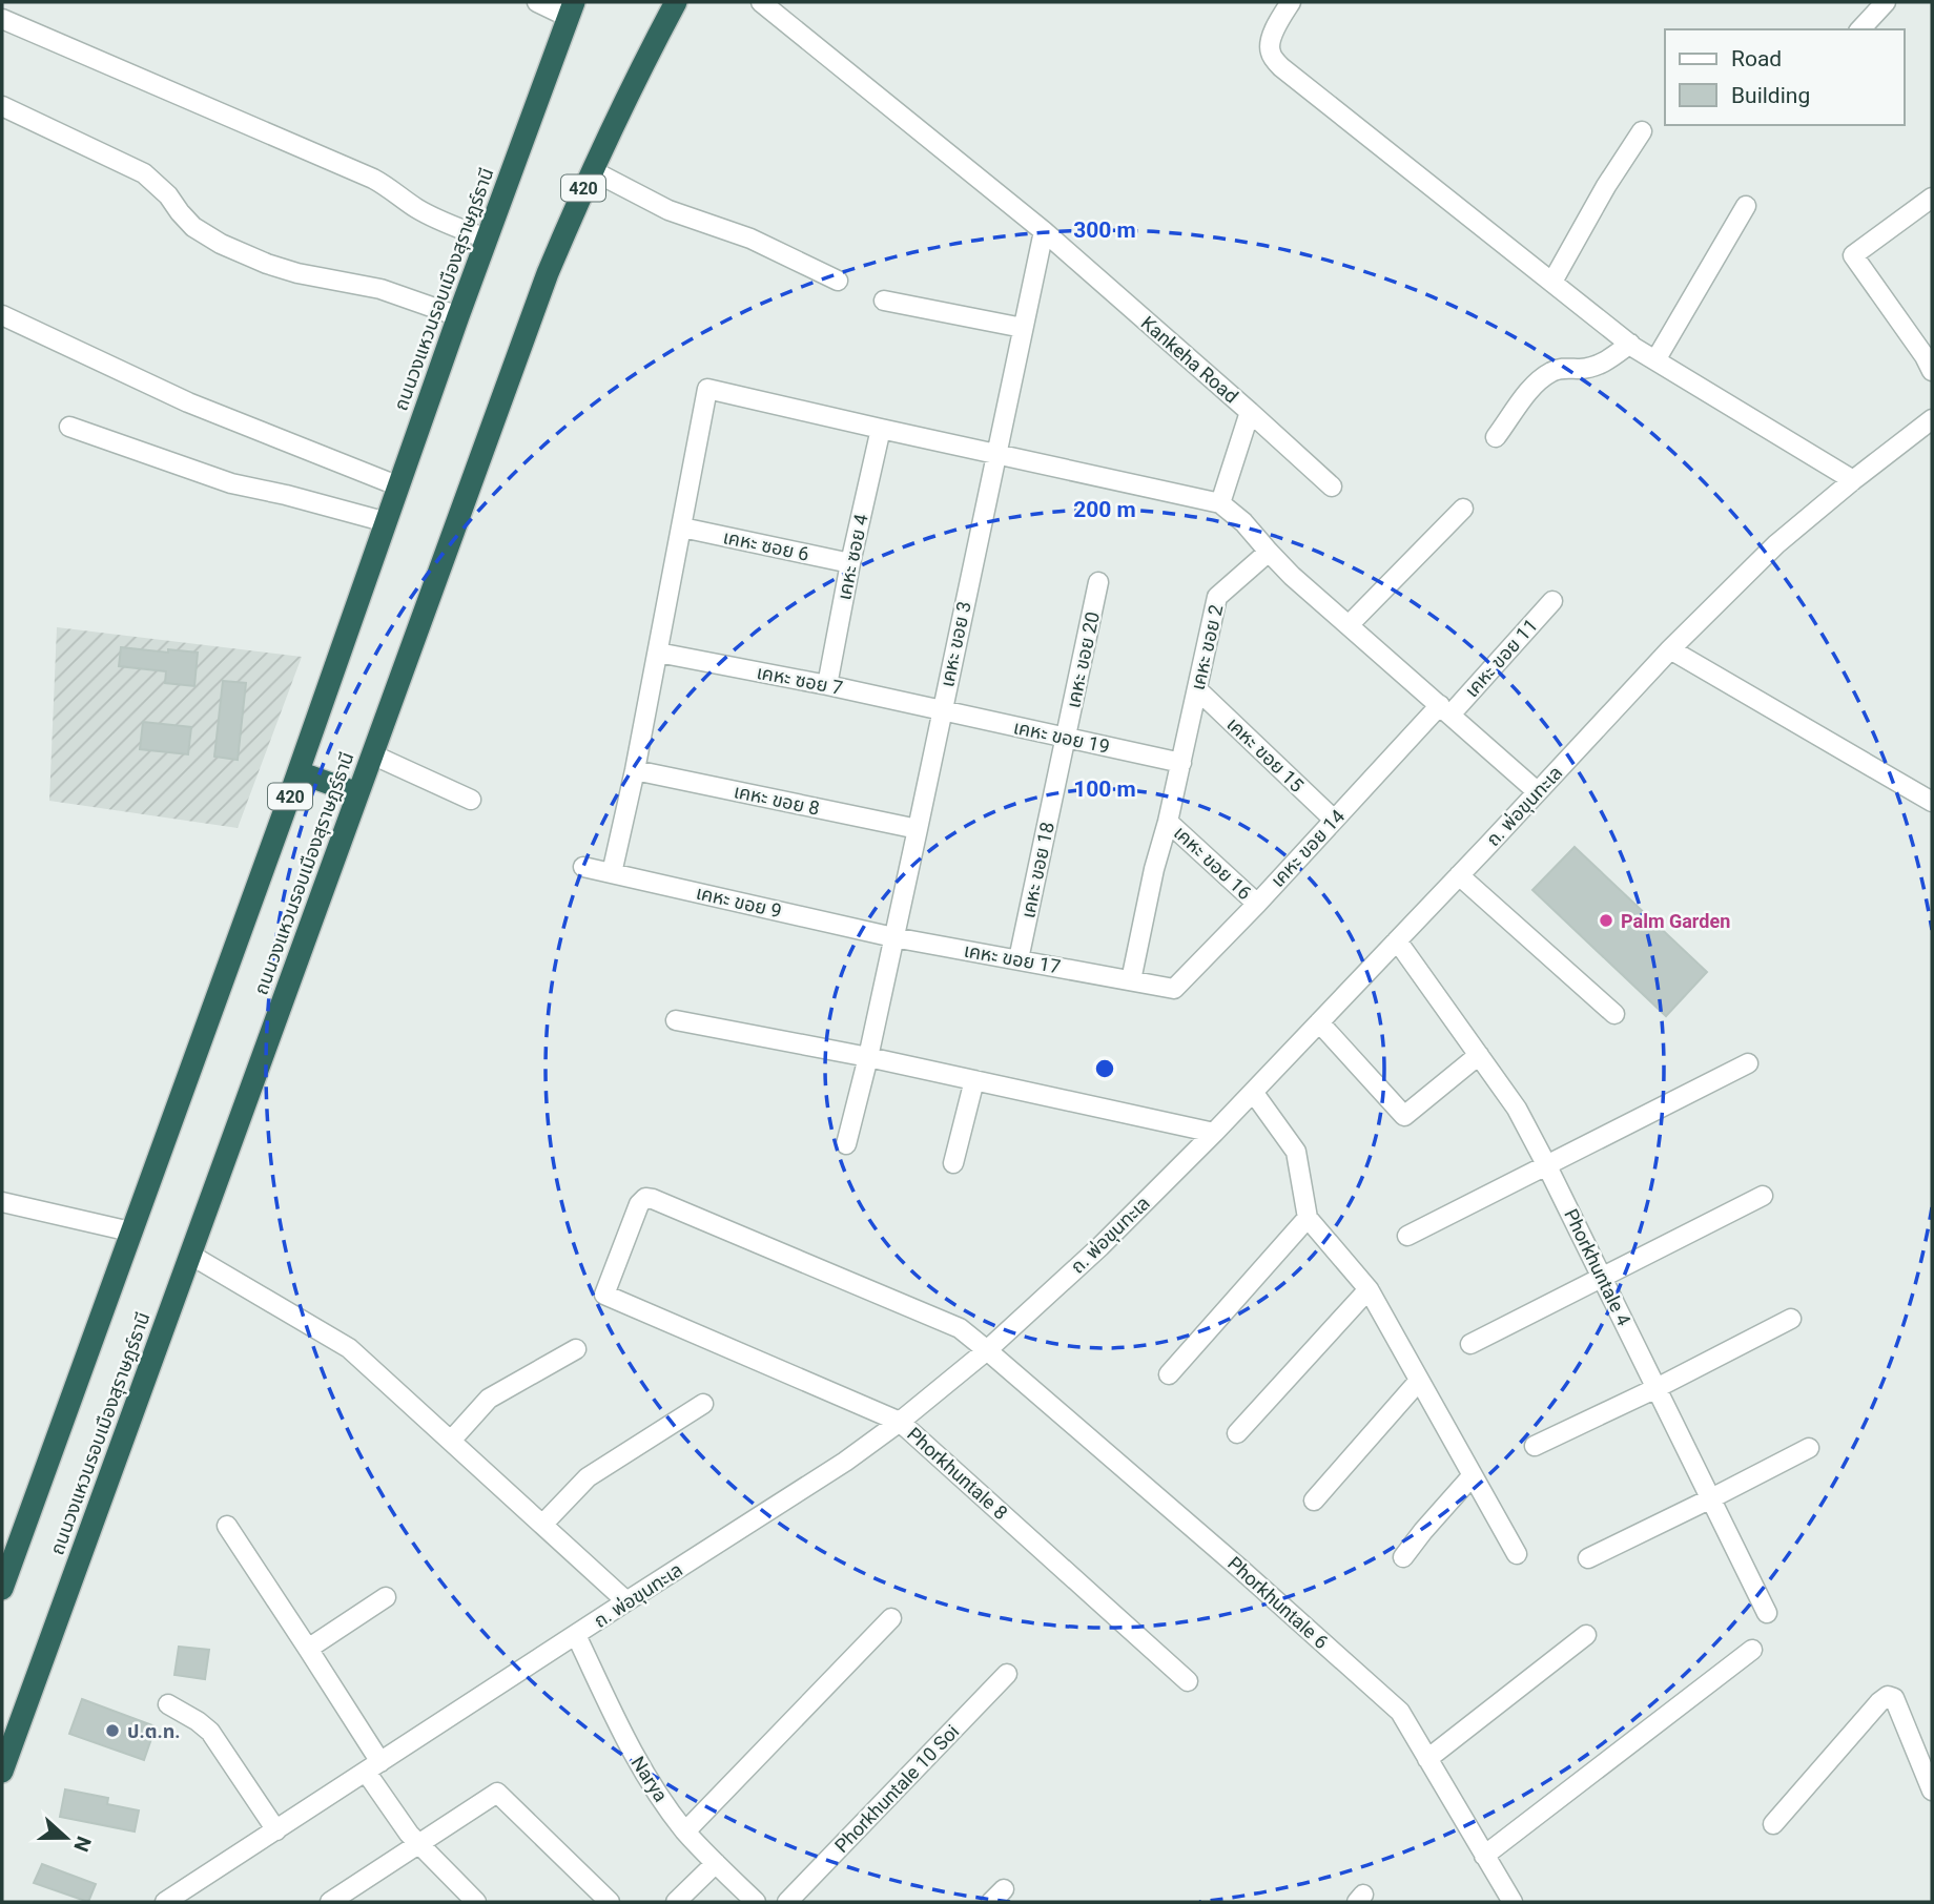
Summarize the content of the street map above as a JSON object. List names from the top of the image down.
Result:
{
  "streets": {
    "highway": ["420", "ถนนวงแหวนรอบเมืองสุราษฎร์ธานี"],
    "street": [
      "Kankeha Road",
      "เคหะ ซอย 6",
      "เคหะ ซอย 4",
      "เคหะ ขอย 3",
      "เคหะ ขอย 2",
      "เคหะ ขอย 11",
      "เคหะ ขอย 20",
      "เคหะ ซอย 7",
      "เคหะ ขอย 19",
      "เคหะ ขอย 15",
      "เคหะ ขอย 8",
      "ถ. พ่อขุนทะเล",
      "เคหะ ขอย 14",
      "เคหะ ขอย 16",
      "เคหะ ขอย 18",
      "เคหะ ขอย 9",
      "เคหะ ขอย 17",
      "Phorkhuntale 4",
      "Phorkhuntale 8",
      "Phorkhuntale 6",
      "Narya",
      "Phorkhuntale 10 Soi"
    ]
  },
  "crossings": [
    ["Kankeha Road", "เคหะ ขอย 3"],
    ["เคหะ ซอย 6", "เคหะ ซอย 4"],
    ["เคหะ ซอย 4", "เคหะ ซอย 7"],
    ["เคหะ ขอย 3", "เคหะ ซอย 7"],
    ["เคหะ ขอย 3", "เคหะ ขอย 19"],
    ["เคหะ ขอย 3", "เคหะ ขอย 8"],
    ["เคหะ ขอย 3", "เคหะ ขอย 9"],
    ["เคหะ ขอย 3", "เคหะ ขอย 17"],
    ["เคหะ ขอย 2", "เคหะ ขอย 19"],
    ["เคหะ ขอย 2", "เคหะ ขอย 15"],
    ["เคหะ ขอย 11", "เคหะ ขอย 14"],
    ["เคหะ ขอย 20", "เคหะ ขอย 19"],
    ["เคหะ ขอย 20", "เคหะ ขอย 18"],
    ["เคหะ ซอย 7", "เคหะ ขอย 19"],
    ["เคหะ ขอย 19", "เคหะ ขอย 18"],
    ["เคหะ ขอย 15", "เคหะ ขอย 14"],
    ["ถ. พ่อขุนทะเล", "Phorkhuntale 4"],
    ["ถ. พ่อขุนทะเล", "Phorkhuntale 8"],
    ["ถ. พ่อขุนทะเล", "Phorkhuntale 6"],
    ["ถ. พ่อขุนทะเล", "Narya"],
    ["เคหะ ขอย 14", "เคหะ ขอย 16"],
    ["เคหะ ขอย 14", "เคหะ ขอย 17"],
    ["เคหะ ขอย 18", "เคหะ ขอย 17"],
    ["เคหะ ขอย 9", "เคหะ ขอย 17"],
    ["Phorkhuntale 8", "Phorkhuntale 6"]
  ],
  "places": ["Palm Garden", "ป.ต.ท."],
  "legend": ["Road", "Building"],
  "north": "right",
  "rings": ["300 m", "200 m", "100 m"]
}
